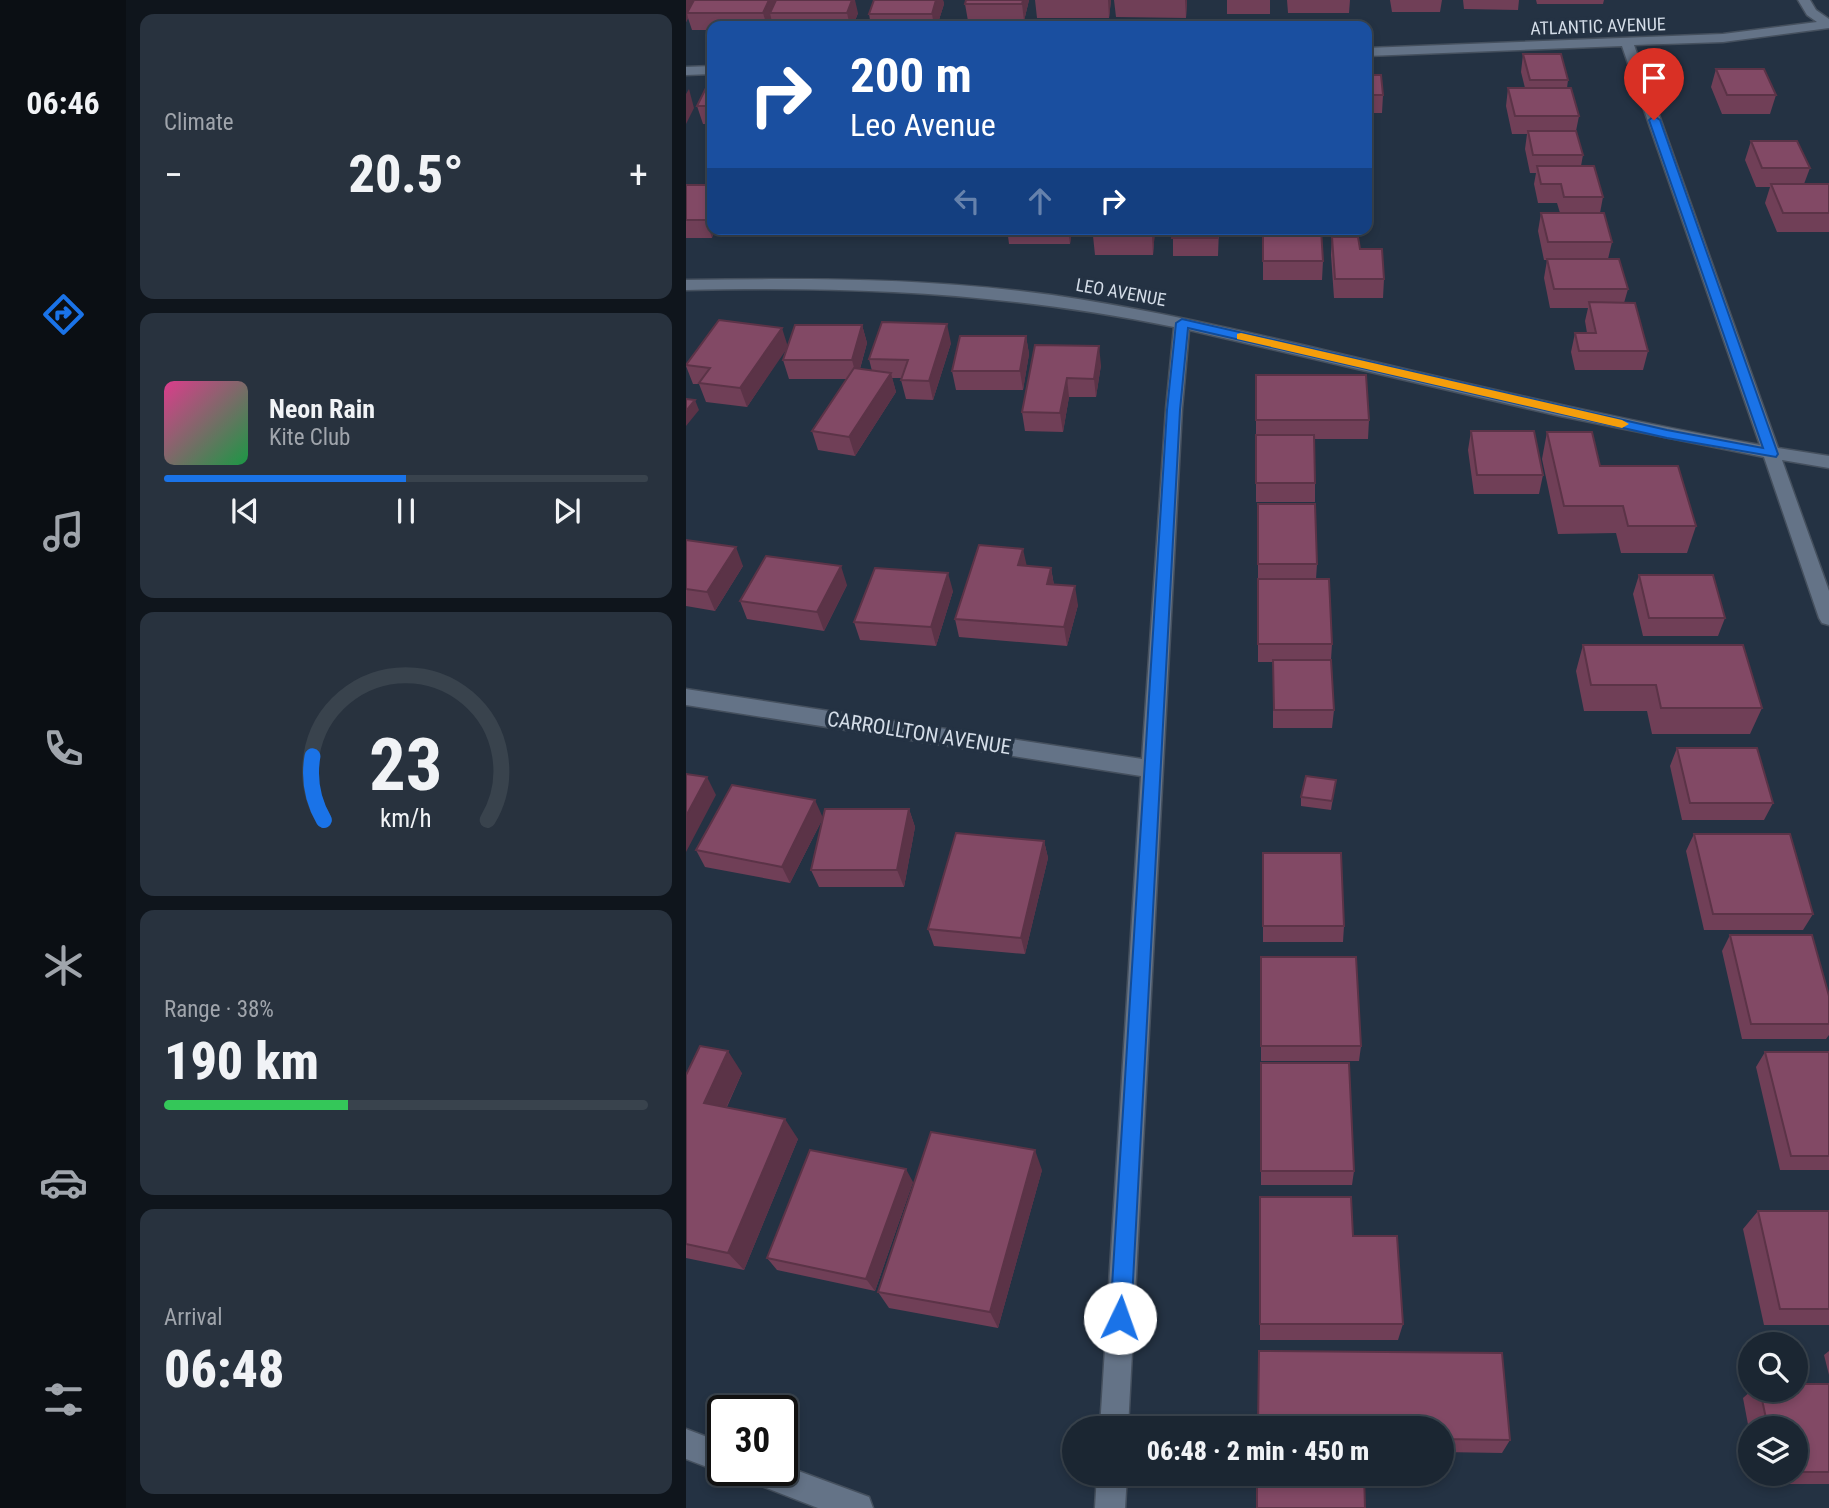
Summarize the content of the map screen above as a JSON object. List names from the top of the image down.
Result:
{
  "streets": {
    "street": ["ATLANTIC AVENUE", "LEO AVENUE", "CARROLLTON AVENUE"]
  },
  "page": {
    "tabs": "06:46",
    "tile": [
      "Climate",
      ["Range · 38%", "190 km"],
      ["Arrival", "06:48"]
    ],
    "turn": ["200 m", "Leo Avenue"],
    "heat": ["−", "20.5°", "+"],
    "song": ["Neon Rain", "Kite Club"],
    "limit": "30",
    "trip": "06:48 · 2 min · 450 m",
    "gauge": ["23", "km/h"]
  }
}
